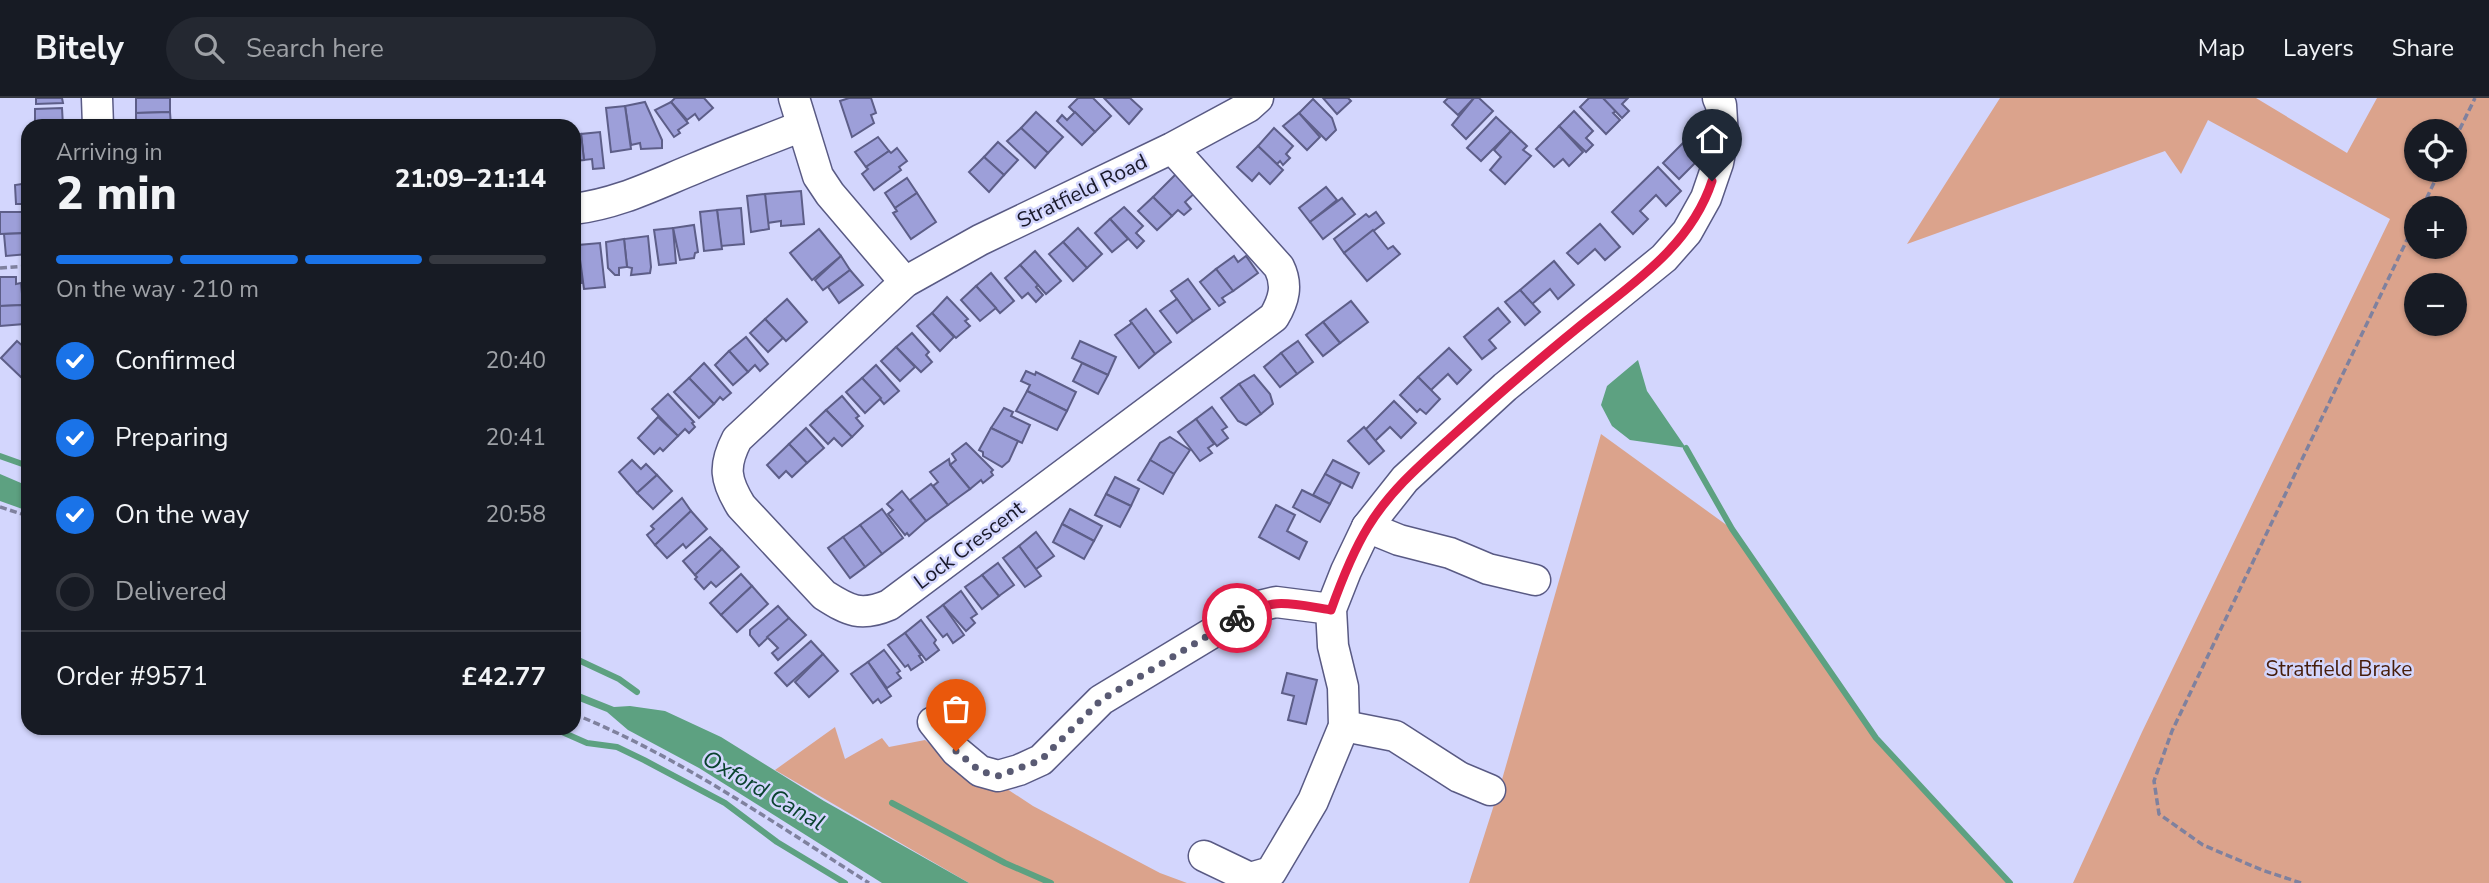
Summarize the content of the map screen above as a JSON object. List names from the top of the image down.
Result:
{
  "streets": {
    "street": ["Stratfield Road", "Lock Crescent"]
  },
  "crossings": [
    ["Stratfield Road", "Lock Crescent"]
  ],
  "water": ["Oxford Canal"],
  "parks": ["Stratfield Brake"],
  "page": {
    "header": "Bitely",
    "search": "Search here",
    "nav": ["Map", "Layers", "Share"],
    "map_buttons": ["+", "−"],
    "heading": ["2 min", "Arriving in", "21:09–21:14"],
    "panel": ["Order #9571", "£42.77"],
    "bar": "On the way · 210 m",
    "list": [
      ["Confirmed", "20:40"],
      ["Preparing", "20:41"],
      ["On the way", "20:58"],
      "Delivered"
    ]
  }
}
